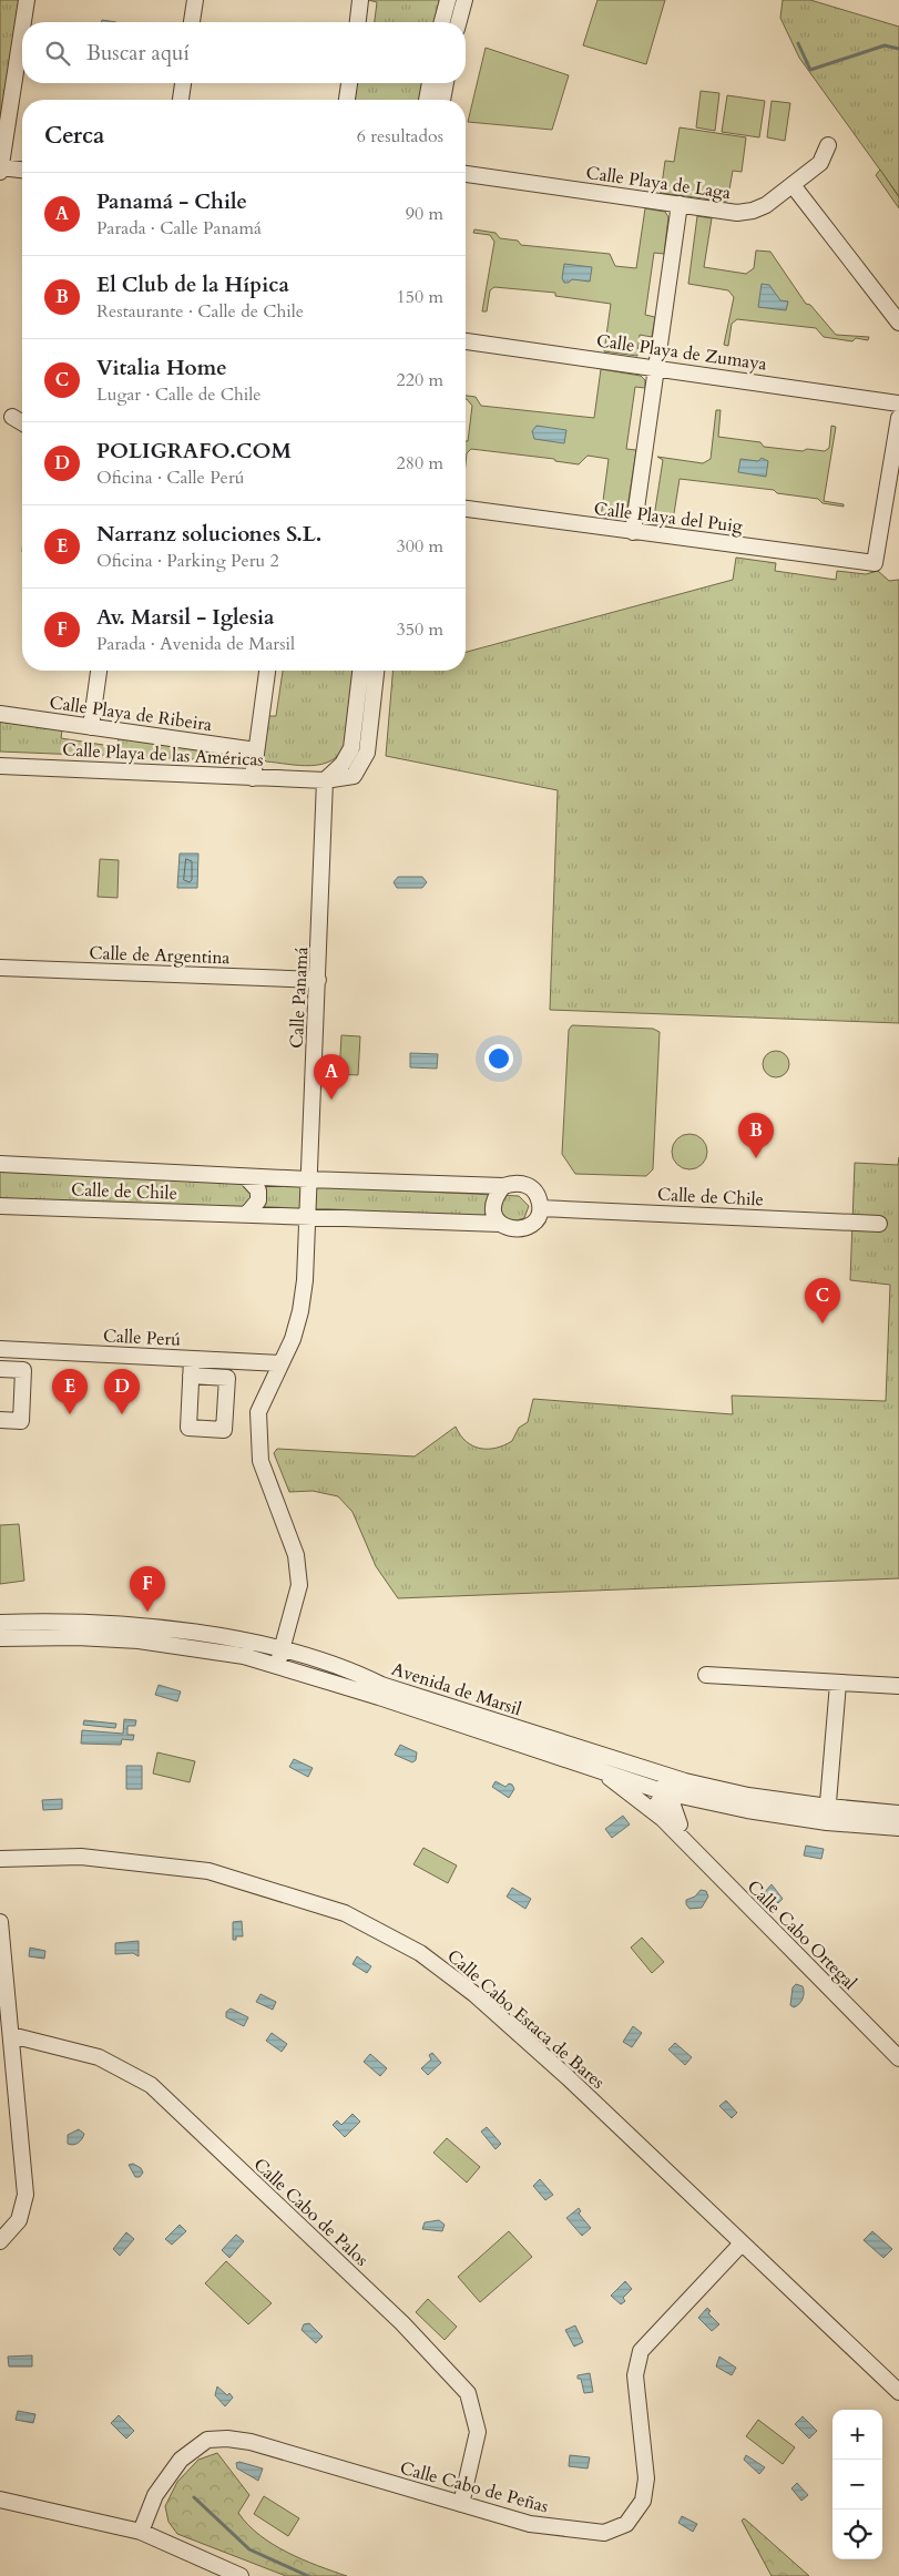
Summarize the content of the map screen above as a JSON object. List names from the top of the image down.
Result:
{
  "streets": {
    "street": [
      "Calle Playa de Laga",
      "Calle Playa de Zumaya",
      "Calle Playa del Puig",
      "Calle Playa de Ribeira",
      "Calle Playa de las Américas",
      "Calle de Argentina",
      "Calle Panamá",
      "Calle de Chile",
      "Calle Perú",
      "Avenida de Marsil",
      "Calle Cabo Ortegal",
      "Calle Cabo Estaca de Bares",
      "Calle Cabo de Palos",
      "Calle Cabo de Peñas"
    ]
  },
  "crossings": [
    ["Calle Playa de las Américas", "Calle Panamá"],
    ["Calle de Argentina", "Calle Panamá"],
    ["Calle Panamá", "Calle de Chile"],
    ["Calle Panamá", "Calle Perú"],
    ["Calle Panamá", "Avenida de Marsil"],
    ["Avenida de Marsil", "Calle Cabo Ortegal"],
    ["Calle Cabo Estaca de Bares", "Calle Cabo de Peñas"],
    ["Calle Cabo de Palos", "Calle Cabo de Peñas"]
  ],
  "page": {
    "search": "Buscar aquí",
    "heading": ["Cerca", "6 resultados"],
    "list": [
      {
        "mark": "A",
        "name": "Panamá - Chile",
        "note": "Parada · Calle Panamá",
        "value": "90 m"
      },
      {
        "mark": "B",
        "name": "El Club de la Hípica",
        "note": "Restaurante · Calle de Chile",
        "value": "150 m"
      },
      {
        "mark": "C",
        "name": "Vitalia Home",
        "note": "Lugar · Calle de Chile",
        "value": "220 m"
      },
      {
        "mark": "D",
        "name": "POLIGRAFO.COM",
        "note": "Oficina · Calle Perú",
        "value": "280 m"
      },
      {
        "mark": "E",
        "name": "Narranz soluciones S.L.",
        "note": "Oficina · Parking Peru 2",
        "value": "300 m"
      },
      {
        "mark": "F",
        "name": "Av. Marsil - Iglesia",
        "note": "Parada · Avenida de Marsil",
        "value": "350 m"
      }
    ],
    "pins": [
      "A",
      "B",
      "C",
      "D",
      "E",
      "F"
    ],
    "map_buttons": ["+", "−"]
  }
}
